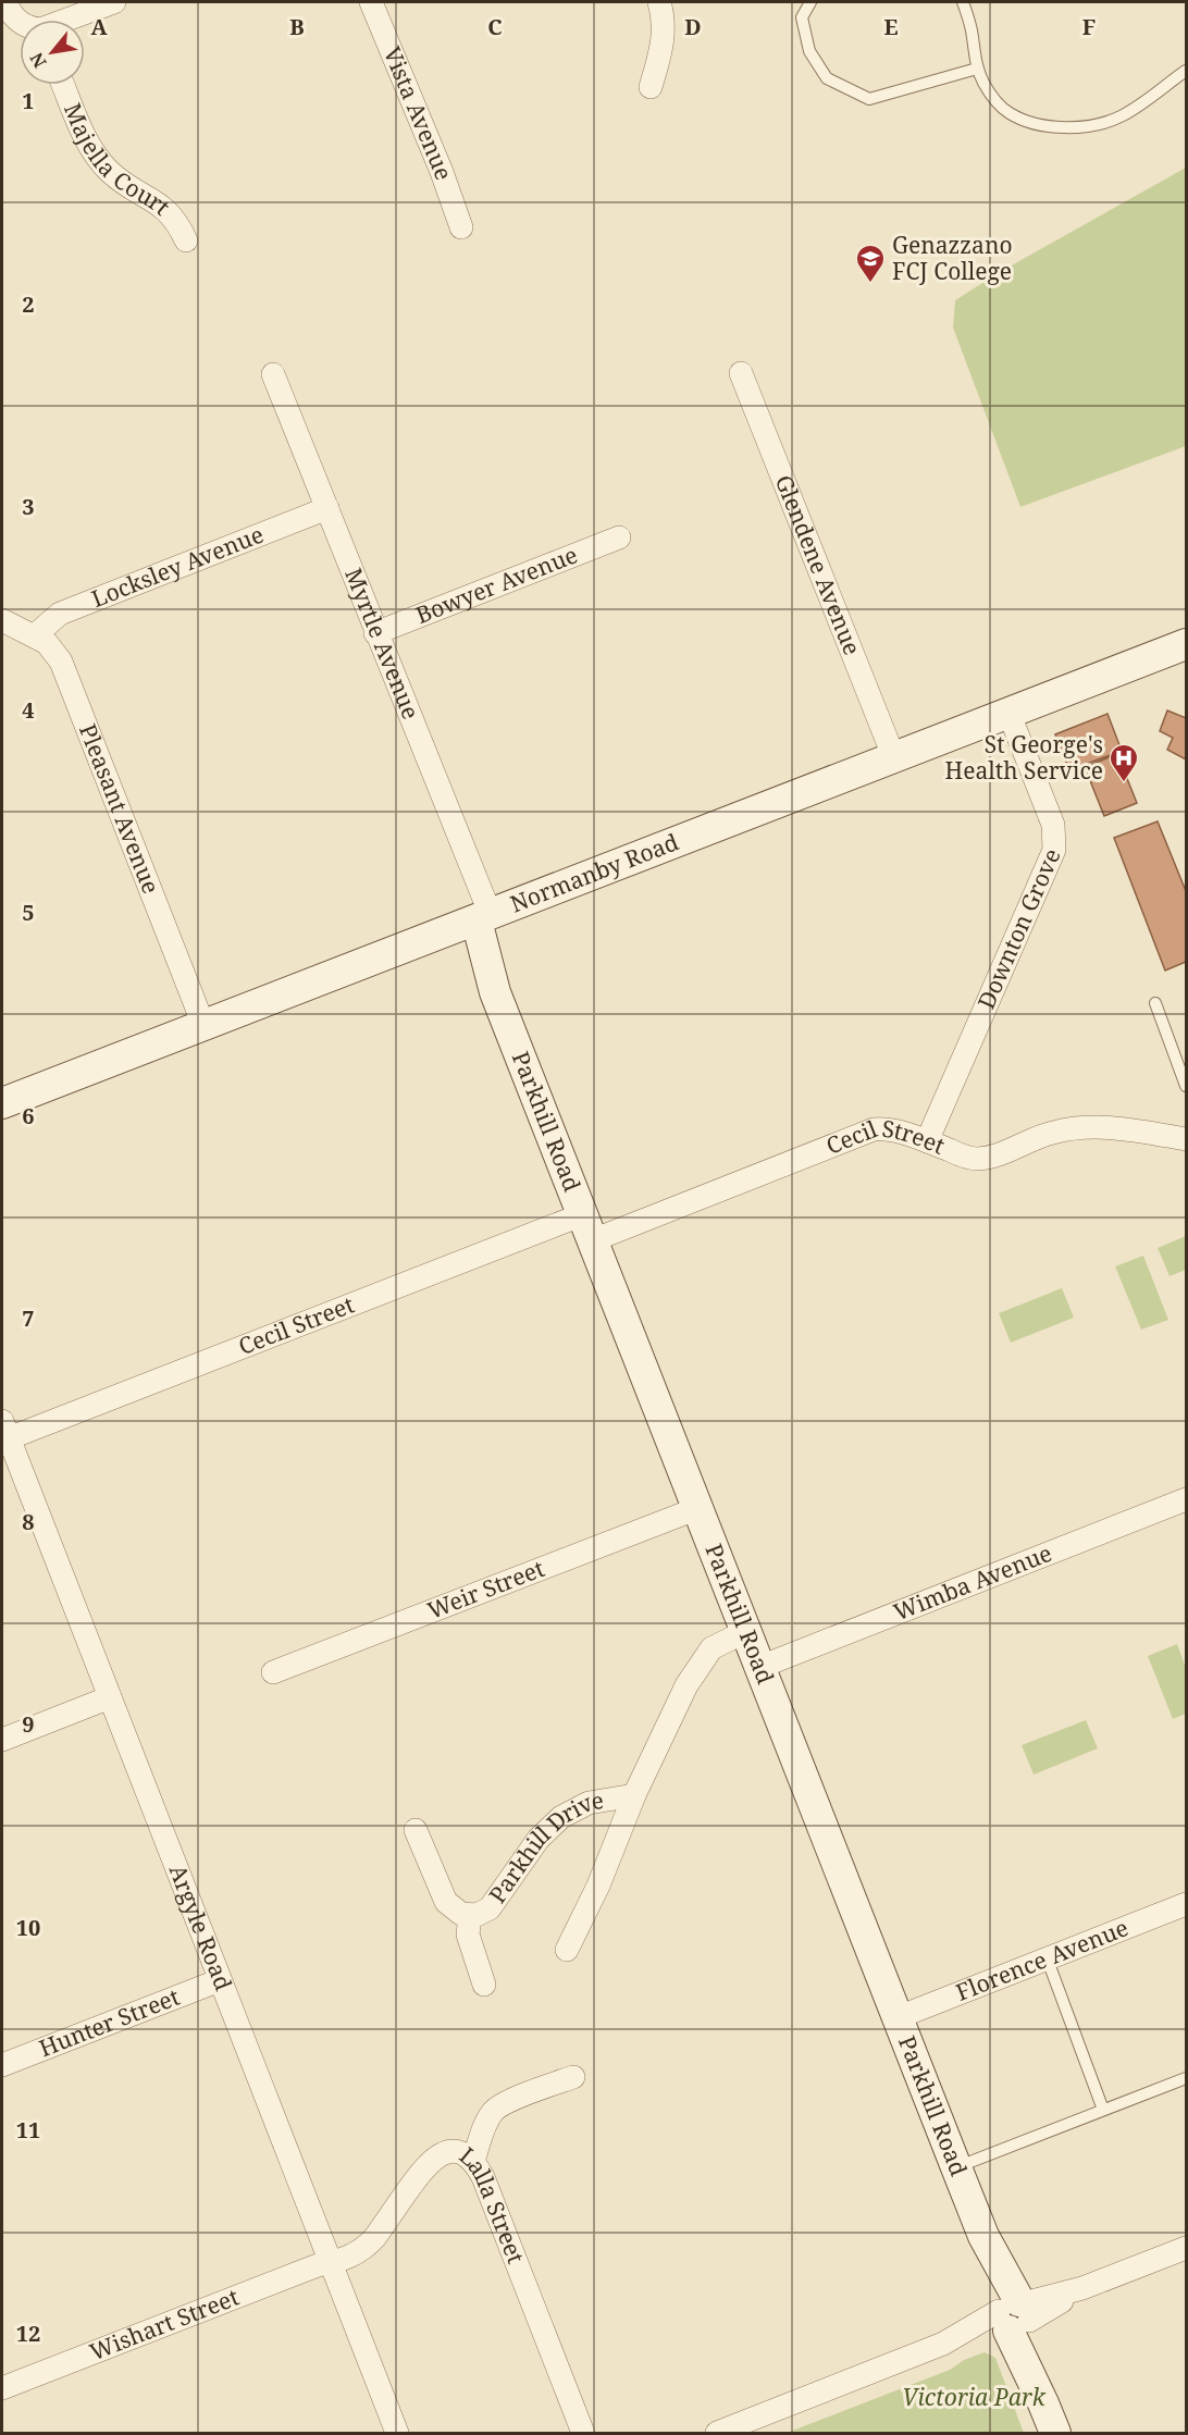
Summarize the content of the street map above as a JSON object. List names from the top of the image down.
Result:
{
  "streets": {
    "street": [
      "Vista Avenue",
      "Majella Court",
      "Glendene Avenue",
      "Locksley Avenue",
      "Bowyer Avenue",
      "Myrtle Avenue",
      "Pleasant Avenue",
      "Normanby Road",
      "Downton Grove",
      "Parkhill Road",
      "Cecil Street",
      "Wimba Avenue",
      "Weir Street",
      "Parkhill Drive",
      "Argyle Road",
      "Florence Avenue",
      "Hunter Street",
      "Lalla Street",
      "Wishart Street"
    ]
  },
  "crossings": [
    ["Glendene Avenue", "Normanby Road"],
    ["Locksley Avenue", "Myrtle Avenue"],
    ["Locksley Avenue", "Pleasant Avenue"],
    ["Bowyer Avenue", "Myrtle Avenue"],
    ["Myrtle Avenue", "Normanby Road"],
    ["Myrtle Avenue", "Parkhill Road"],
    ["Pleasant Avenue", "Normanby Road"],
    ["Normanby Road", "Downton Grove"],
    ["Normanby Road", "Parkhill Road"],
    ["Downton Grove", "Cecil Street"],
    ["Parkhill Road", "Cecil Street"],
    ["Parkhill Road", "Wimba Avenue"],
    ["Parkhill Road", "Weir Street"],
    ["Parkhill Road", "Parkhill Drive"],
    ["Parkhill Road", "Florence Avenue"],
    ["Cecil Street", "Argyle Road"],
    ["Wimba Avenue", "Parkhill Drive"],
    ["Argyle Road", "Hunter Street"],
    ["Argyle Road", "Lalla Street"],
    ["Argyle Road", "Wishart Street"],
    ["Lalla Street", "Wishart Street"]
  ],
  "parks": ["Victoria Park"],
  "places": {
    "school or university": ["Genazzano FCJ College"],
    "hospital": ["St George's Health Service"]
  },
  "north": "bottom left",
  "grid": {
    "columns": [
      "A",
      "B",
      "C",
      "D",
      "E",
      "F"
    ],
    "rows": [
      "1",
      "2",
      "3",
      "4",
      "5",
      "6",
      "7",
      "8",
      "9",
      "10",
      "11",
      "12"
    ]
  }
}
